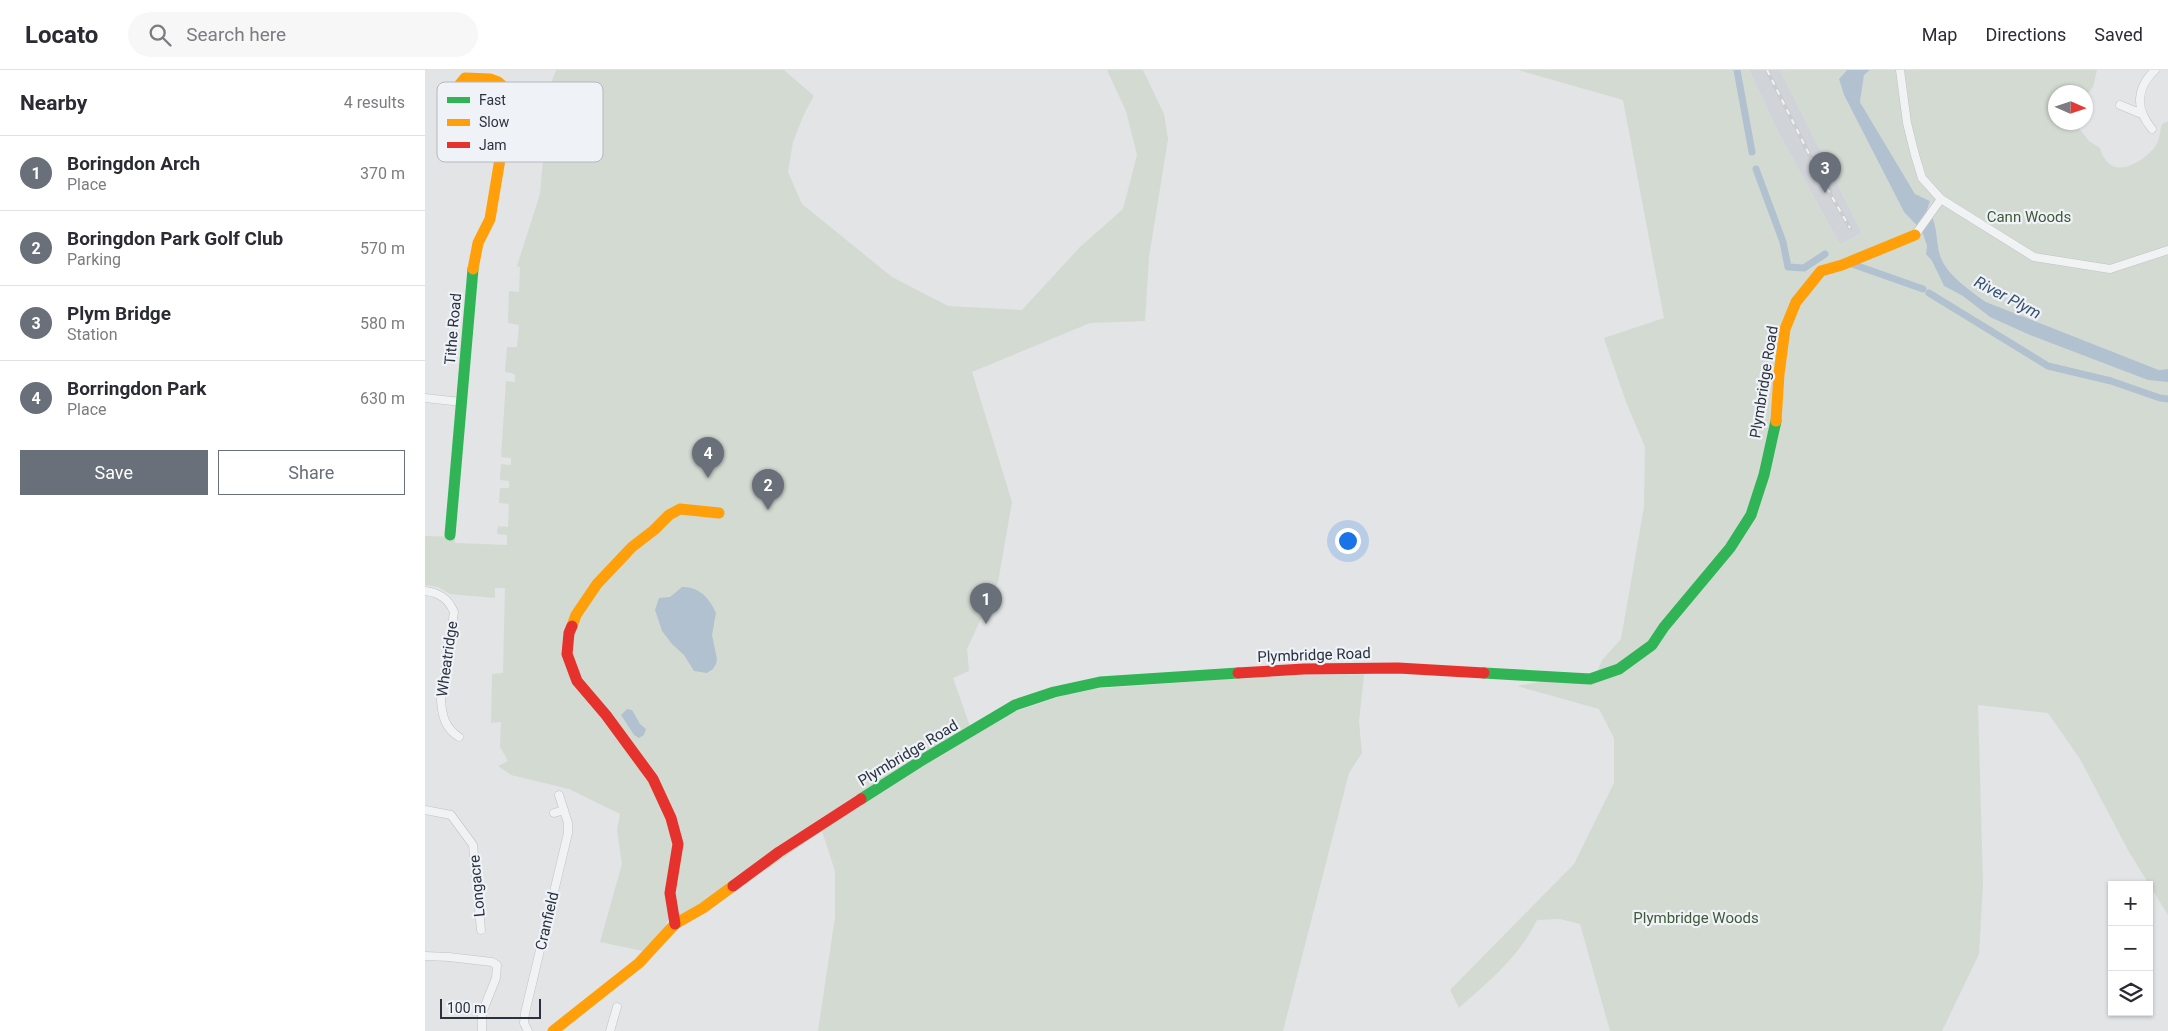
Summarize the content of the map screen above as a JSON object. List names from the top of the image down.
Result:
{
  "streets": {
    "street": [
      "Tithe Road",
      "Plymbridge Road",
      "Wheatridge",
      "Longacre",
      "Cranfield"
    ]
  },
  "water": ["River Plym"],
  "parks": ["Cann Woods", "Plymbridge Woods"],
  "legend": ["Fast", "Slow", "Jam"],
  "scale_bar": "100 m",
  "north": "right",
  "page": {
    "header": "Locato",
    "search": "Search here",
    "nav": ["Map", "Directions", "Saved"],
    "heading": ["Nearby", "4 results"],
    "list": [
      {
        "mark": "1",
        "name": "Boringdon Arch",
        "note": "Place",
        "value": "370 m"
      },
      {
        "mark": "2",
        "name": "Boringdon Park Golf Club",
        "note": "Parking",
        "value": "570 m"
      },
      {
        "mark": "3",
        "name": "Plym Bridge",
        "note": "Station",
        "value": "580 m"
      },
      {
        "mark": "4",
        "name": "Borringdon Park",
        "note": "Place",
        "value": "630 m"
      }
    ],
    "pins": [
      "3",
      "4",
      "2",
      "1"
    ],
    "buttons": ["Save", "Share"],
    "map_buttons": ["+", "−"],
    "scale": "100 m"
  }
}
